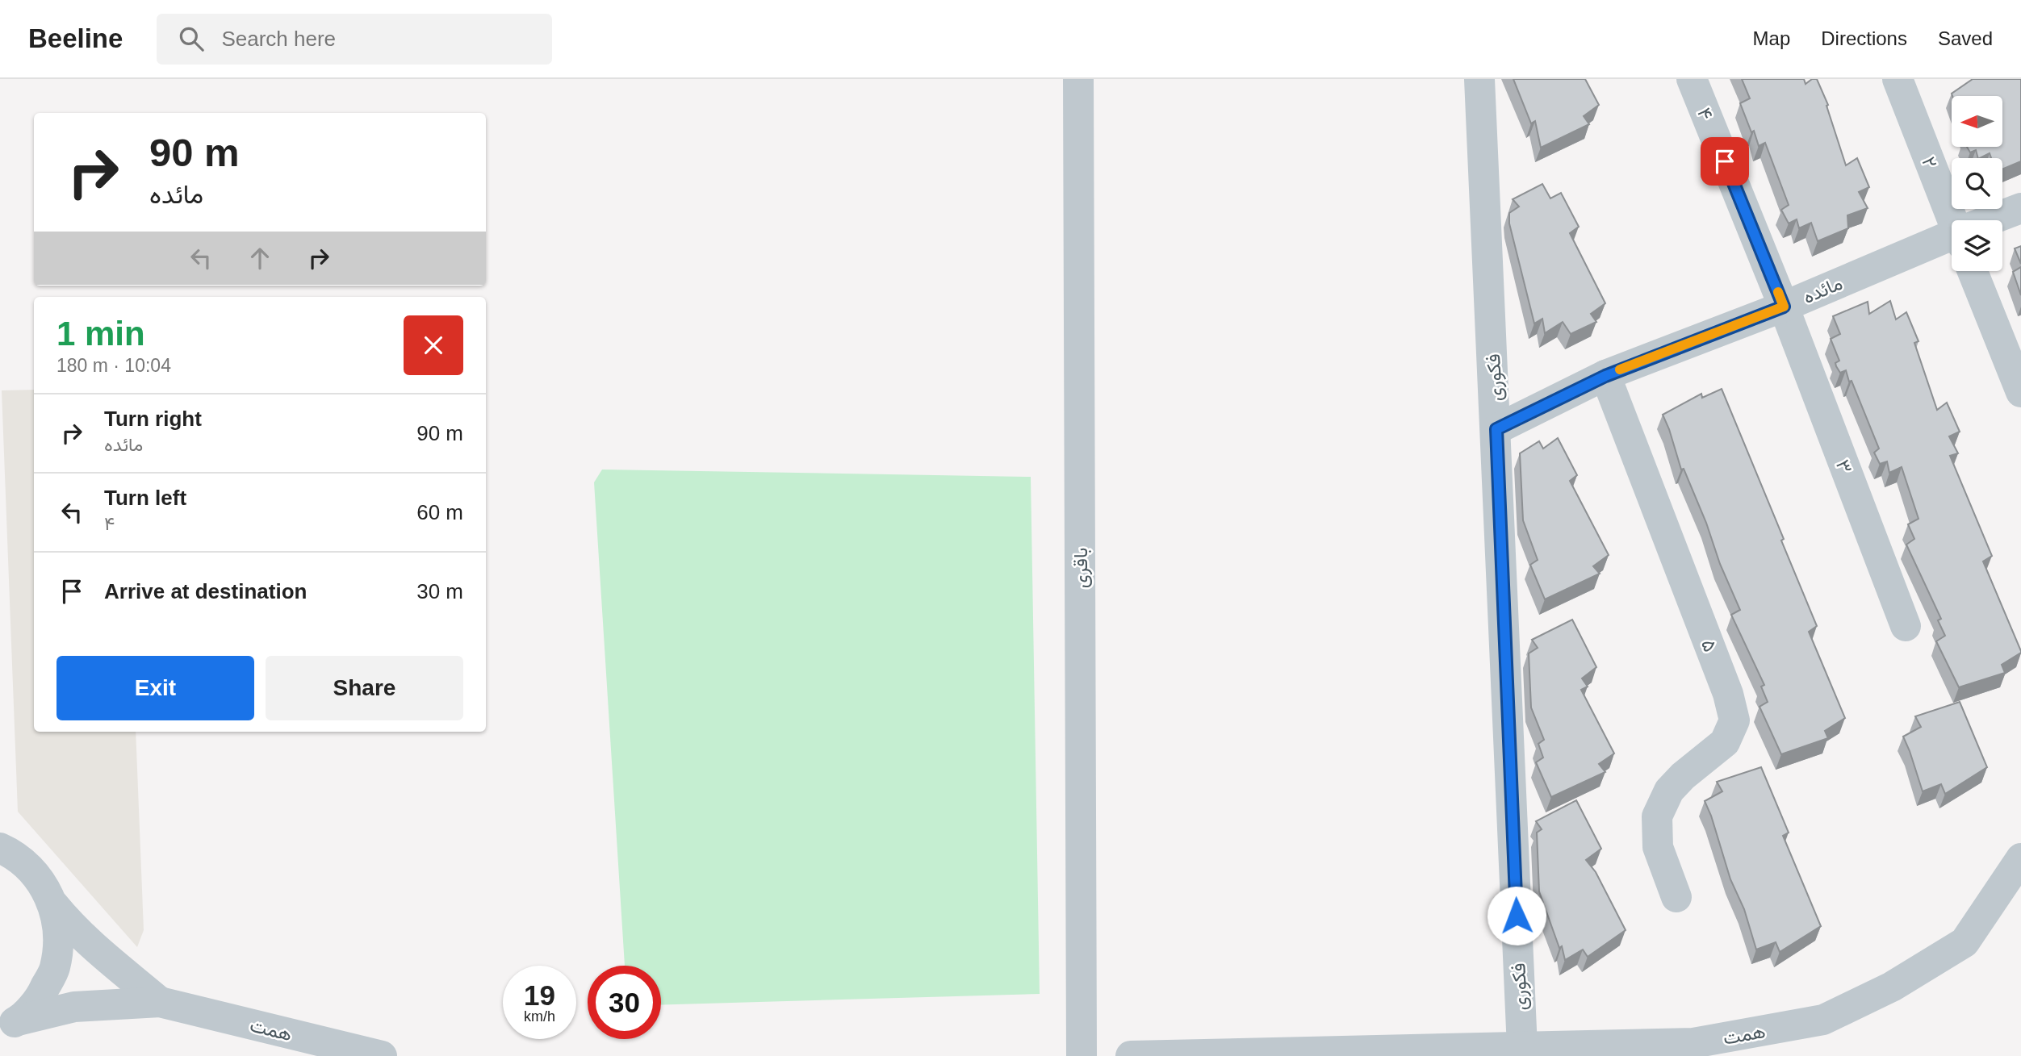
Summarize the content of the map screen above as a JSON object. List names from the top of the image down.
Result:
{
  "streets": {
    "street": [
      "۴",
      "۲",
      "مائده",
      "فکوری",
      "۳",
      "باقری",
      "۵",
      "همت"
    ]
  },
  "crossings": [
    ["۴", "مائده"],
    ["۴", "۳"],
    ["مائده", "فکوری"],
    ["مائده", "۳"],
    ["مائده", "۵"],
    ["فکوری", "همت"]
  ],
  "north": "left",
  "page": {
    "header": "Beeline",
    "search": "Search here",
    "nav": ["Map", "Directions", "Saved"],
    "turn": ["90 m", "مائده"],
    "heading": ["1 min", "180 m · 10:04"],
    "list": [
      {
        "name": "Turn right",
        "note": "مائده",
        "value": "90 m"
      },
      {
        "name": "Turn left",
        "note": "۴",
        "value": "60 m"
      },
      {
        "name": "Arrive at destination",
        "value": "30 m"
      }
    ],
    "buttons": ["Exit", "Share"],
    "speed": "19 km/h",
    "limit": "30"
  }
}
